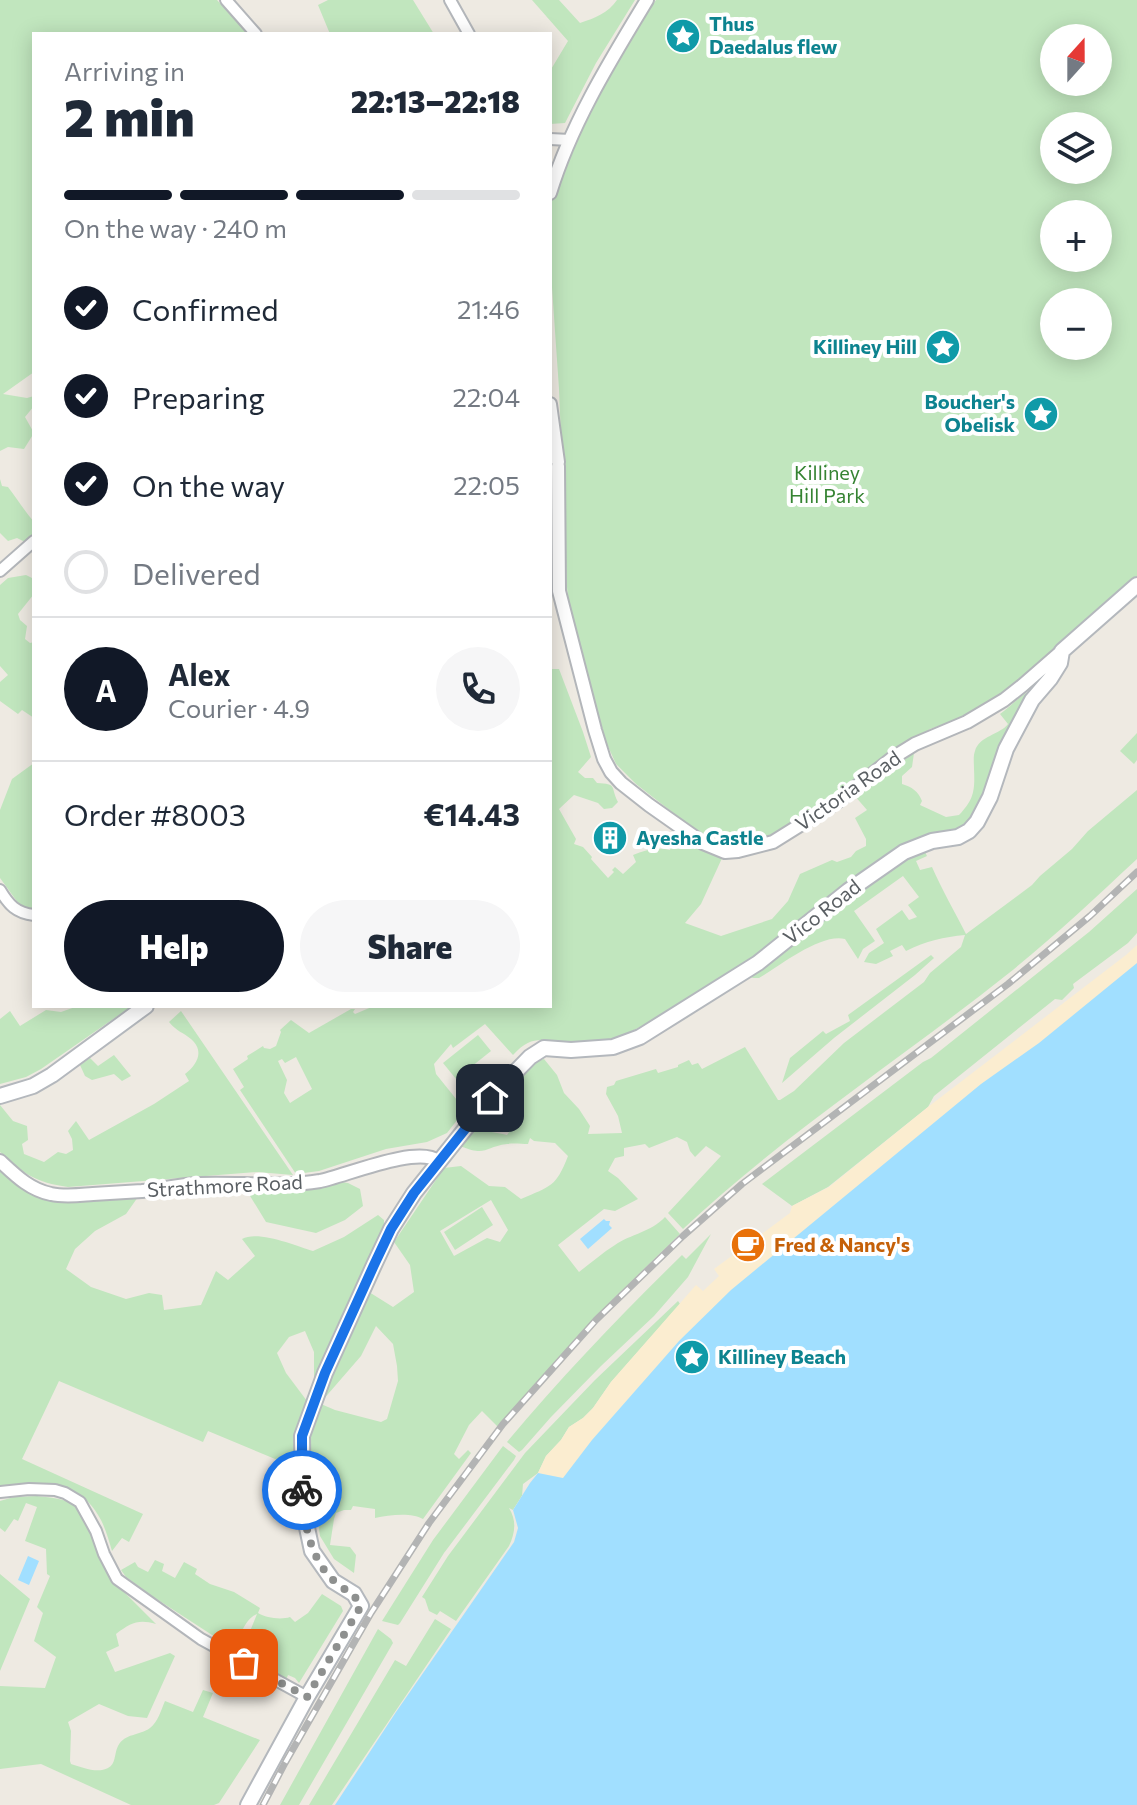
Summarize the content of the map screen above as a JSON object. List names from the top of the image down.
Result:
{
  "streets": {
    "main road": ["Vico Road"],
    "street": ["Victoria Road", "Strathmore Road"]
  },
  "crossings": [
    ["Victoria Road", "Vico Road"],
    ["Vico Road", "Strathmore Road"]
  ],
  "parks": ["Killiney Hill Park"],
  "places": {
    "place": [
      "Thus Daedalus flew",
      "Killiney Hill",
      "Boucher's Obelisk",
      "Killiney Beach"
    ],
    "building": ["Ayesha Castle"],
    "cafe": ["Fred & Nancy's"]
  },
  "north": "top",
  "page": {
    "map_buttons": ["+", "−"],
    "heading": ["2 min", "Arriving in", "22:13–22:18"],
    "panel": [
      "Alex",
      "Courier · 4.9",
      "Order #8003",
      "€14.43"
    ],
    "bar": "On the way · 240 m",
    "list": [
      ["Confirmed", "21:46"],
      ["Preparing", "22:04"],
      ["On the way", "22:05"],
      "Delivered"
    ],
    "round": "A",
    "buttons": ["Help", "Share"]
  }
}
